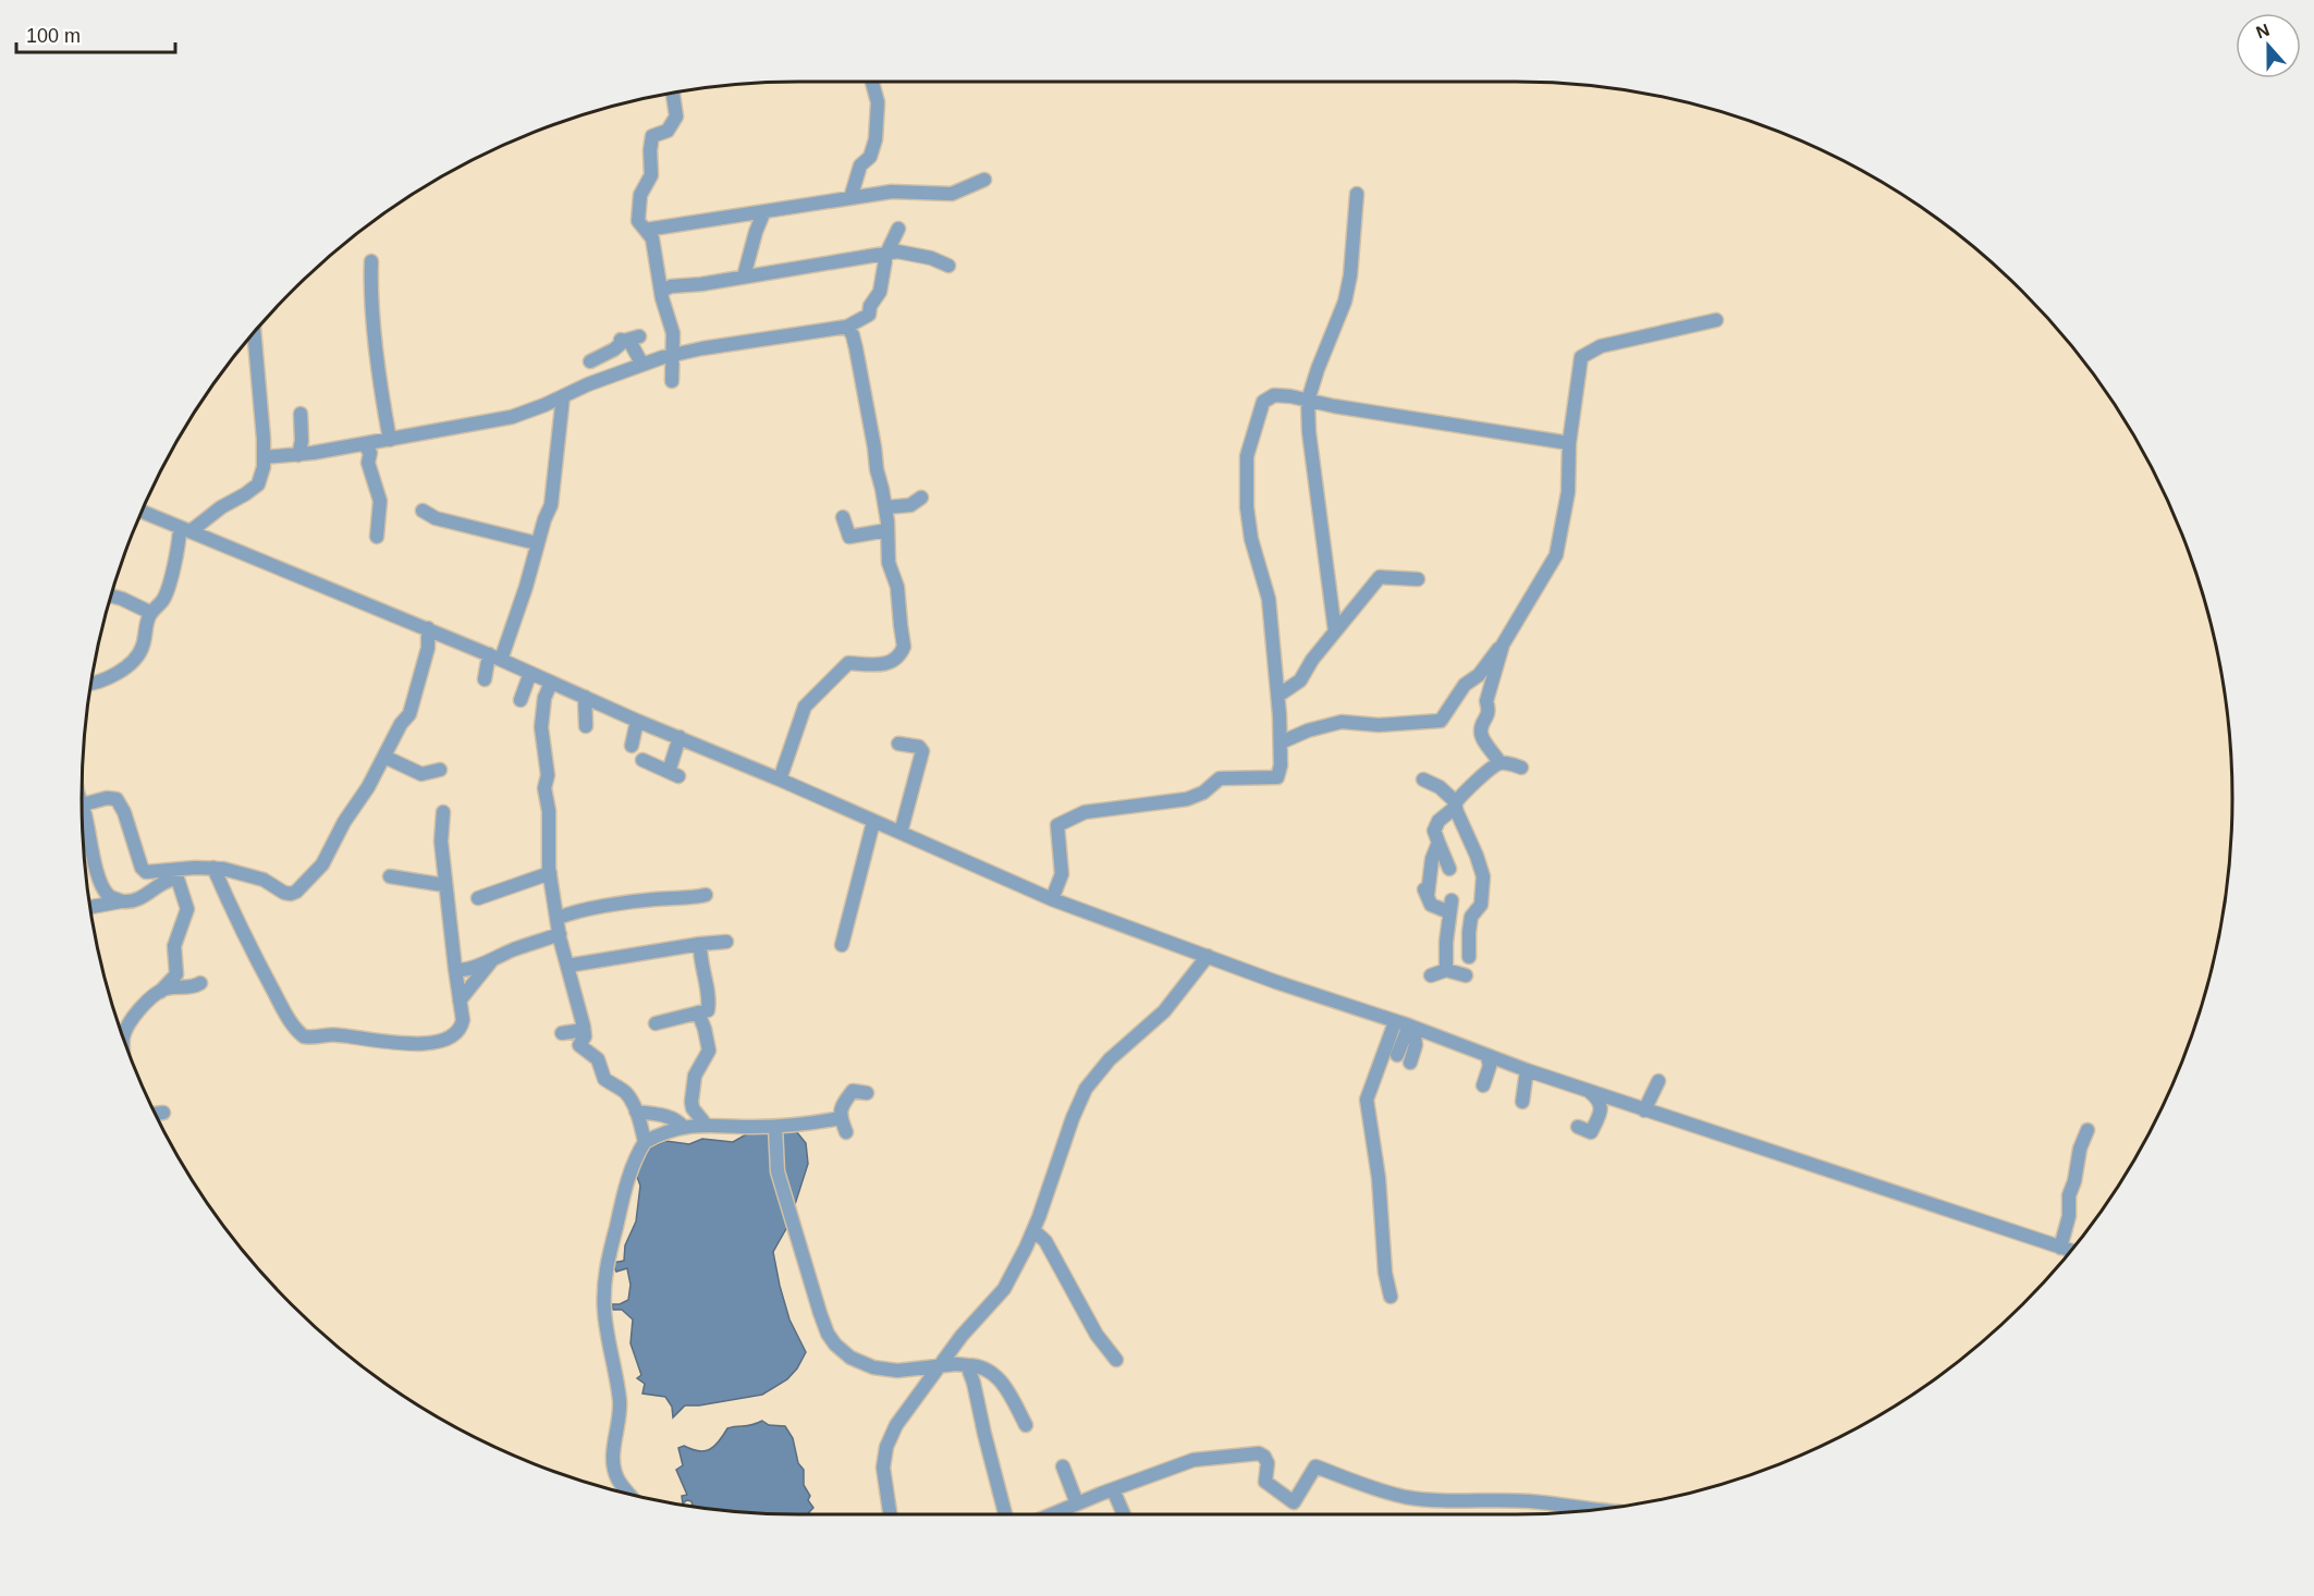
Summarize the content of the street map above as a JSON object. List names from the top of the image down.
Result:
{
  "scale_bar": "100 m",
  "north": "top"
}
